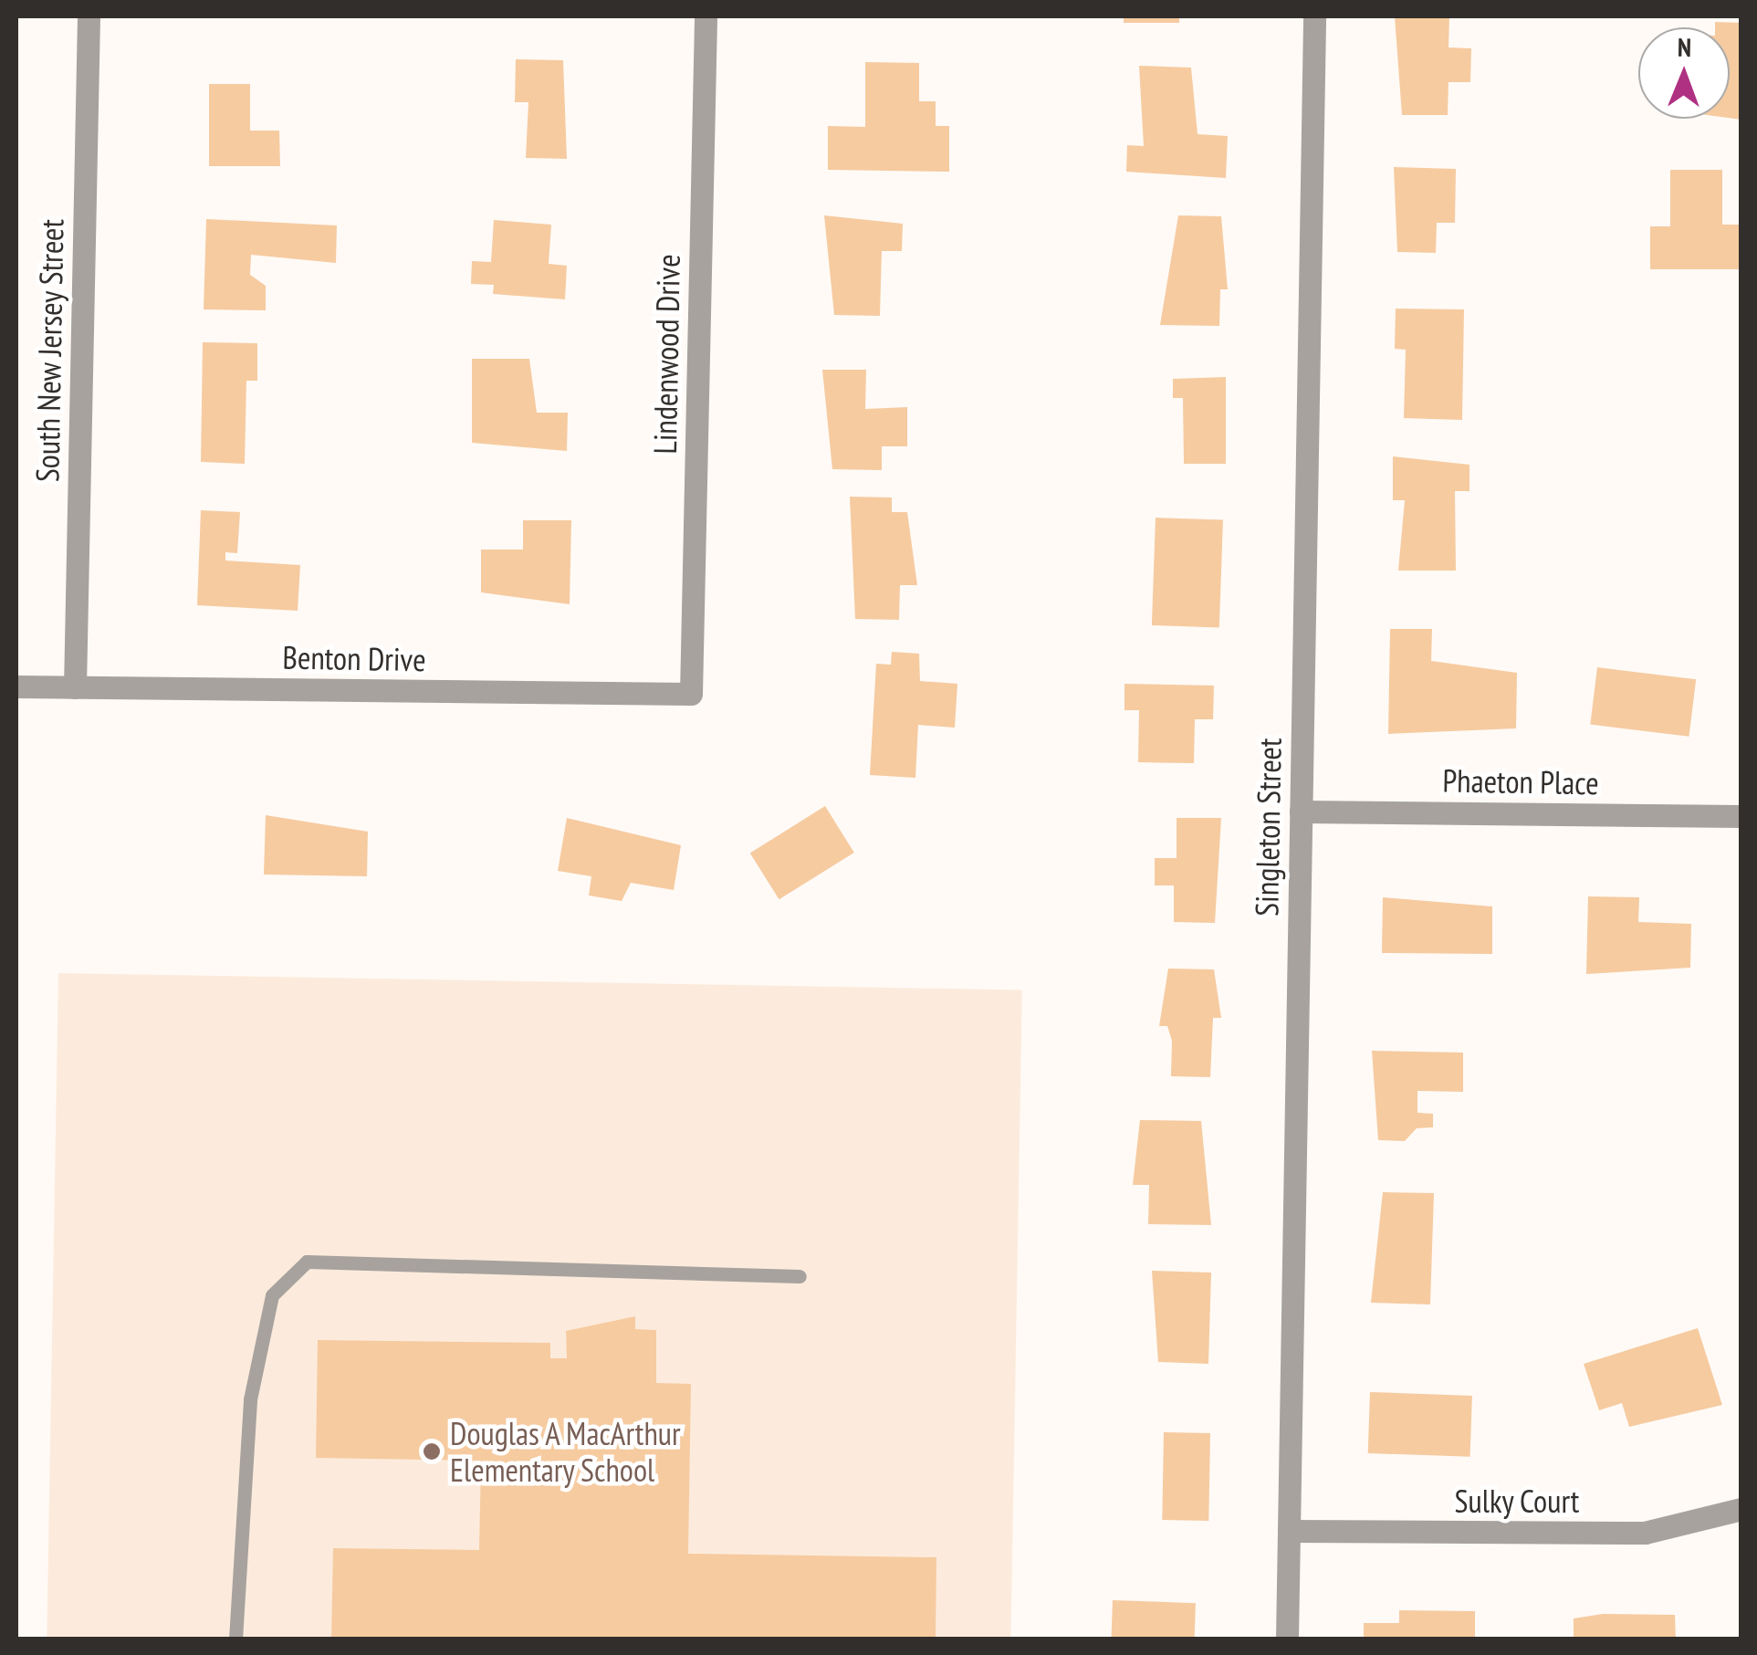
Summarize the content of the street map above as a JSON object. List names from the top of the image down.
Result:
{
  "streets": {
    "street": [
      "South New Jersey Street",
      "Lindenwood Drive",
      "Benton Drive",
      "Phaeton Place",
      "Singleton Street",
      "Sulky Court"
    ]
  },
  "crossings": [
    ["South New Jersey Street", "Benton Drive"],
    ["Lindenwood Drive", "Benton Drive"],
    ["Phaeton Place", "Singleton Street"],
    ["Singleton Street", "Sulky Court"]
  ],
  "places": ["Douglas A MacArthur Elementary School"],
  "north": "top"
}
